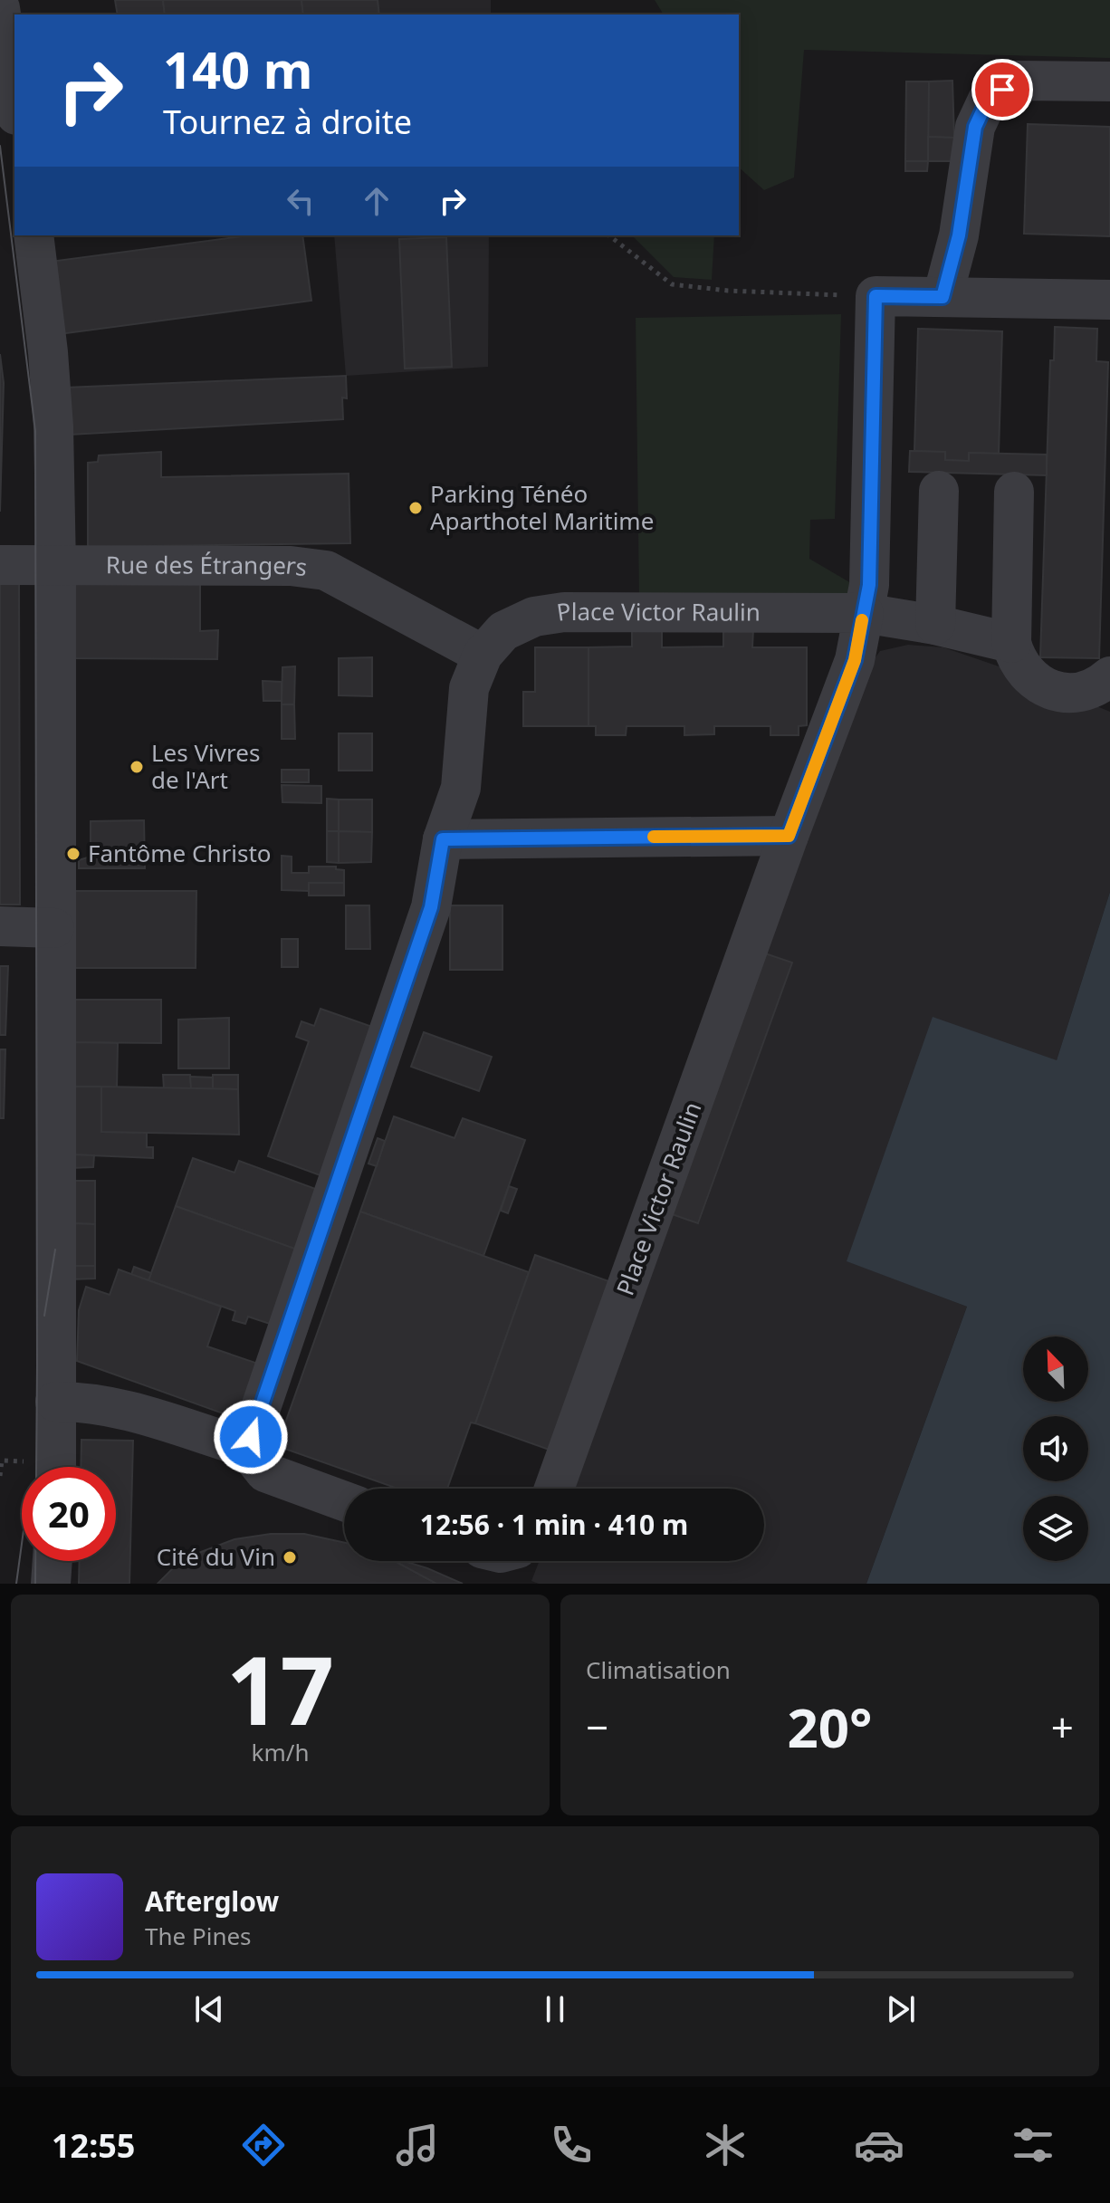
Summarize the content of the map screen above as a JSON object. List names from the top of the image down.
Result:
{
  "streets": {
    "street": ["Rue des Étrangers", "Place Victor Raulin"]
  },
  "crossings": [
    ["Rue des Étrangers", "Place Victor Raulin"]
  ],
  "places": [
    "Parking Ténéo Aparthotel Maritime",
    "Les Vivres de l'Art",
    "Fantôme Christo",
    "Cité du Vin"
  ],
  "north": "top left",
  "page": {
    "turn": ["140 m", "Tournez à droite"],
    "limit": "20",
    "trip": "12:56 · 1 min · 410 m",
    "tile": [
      ["17", "km/h"],
      "Climatisation"
    ],
    "heat": ["−", "20°", "+"],
    "song": ["Afterglow", "The Pines"],
    "tabs": "12:55"
  }
}
